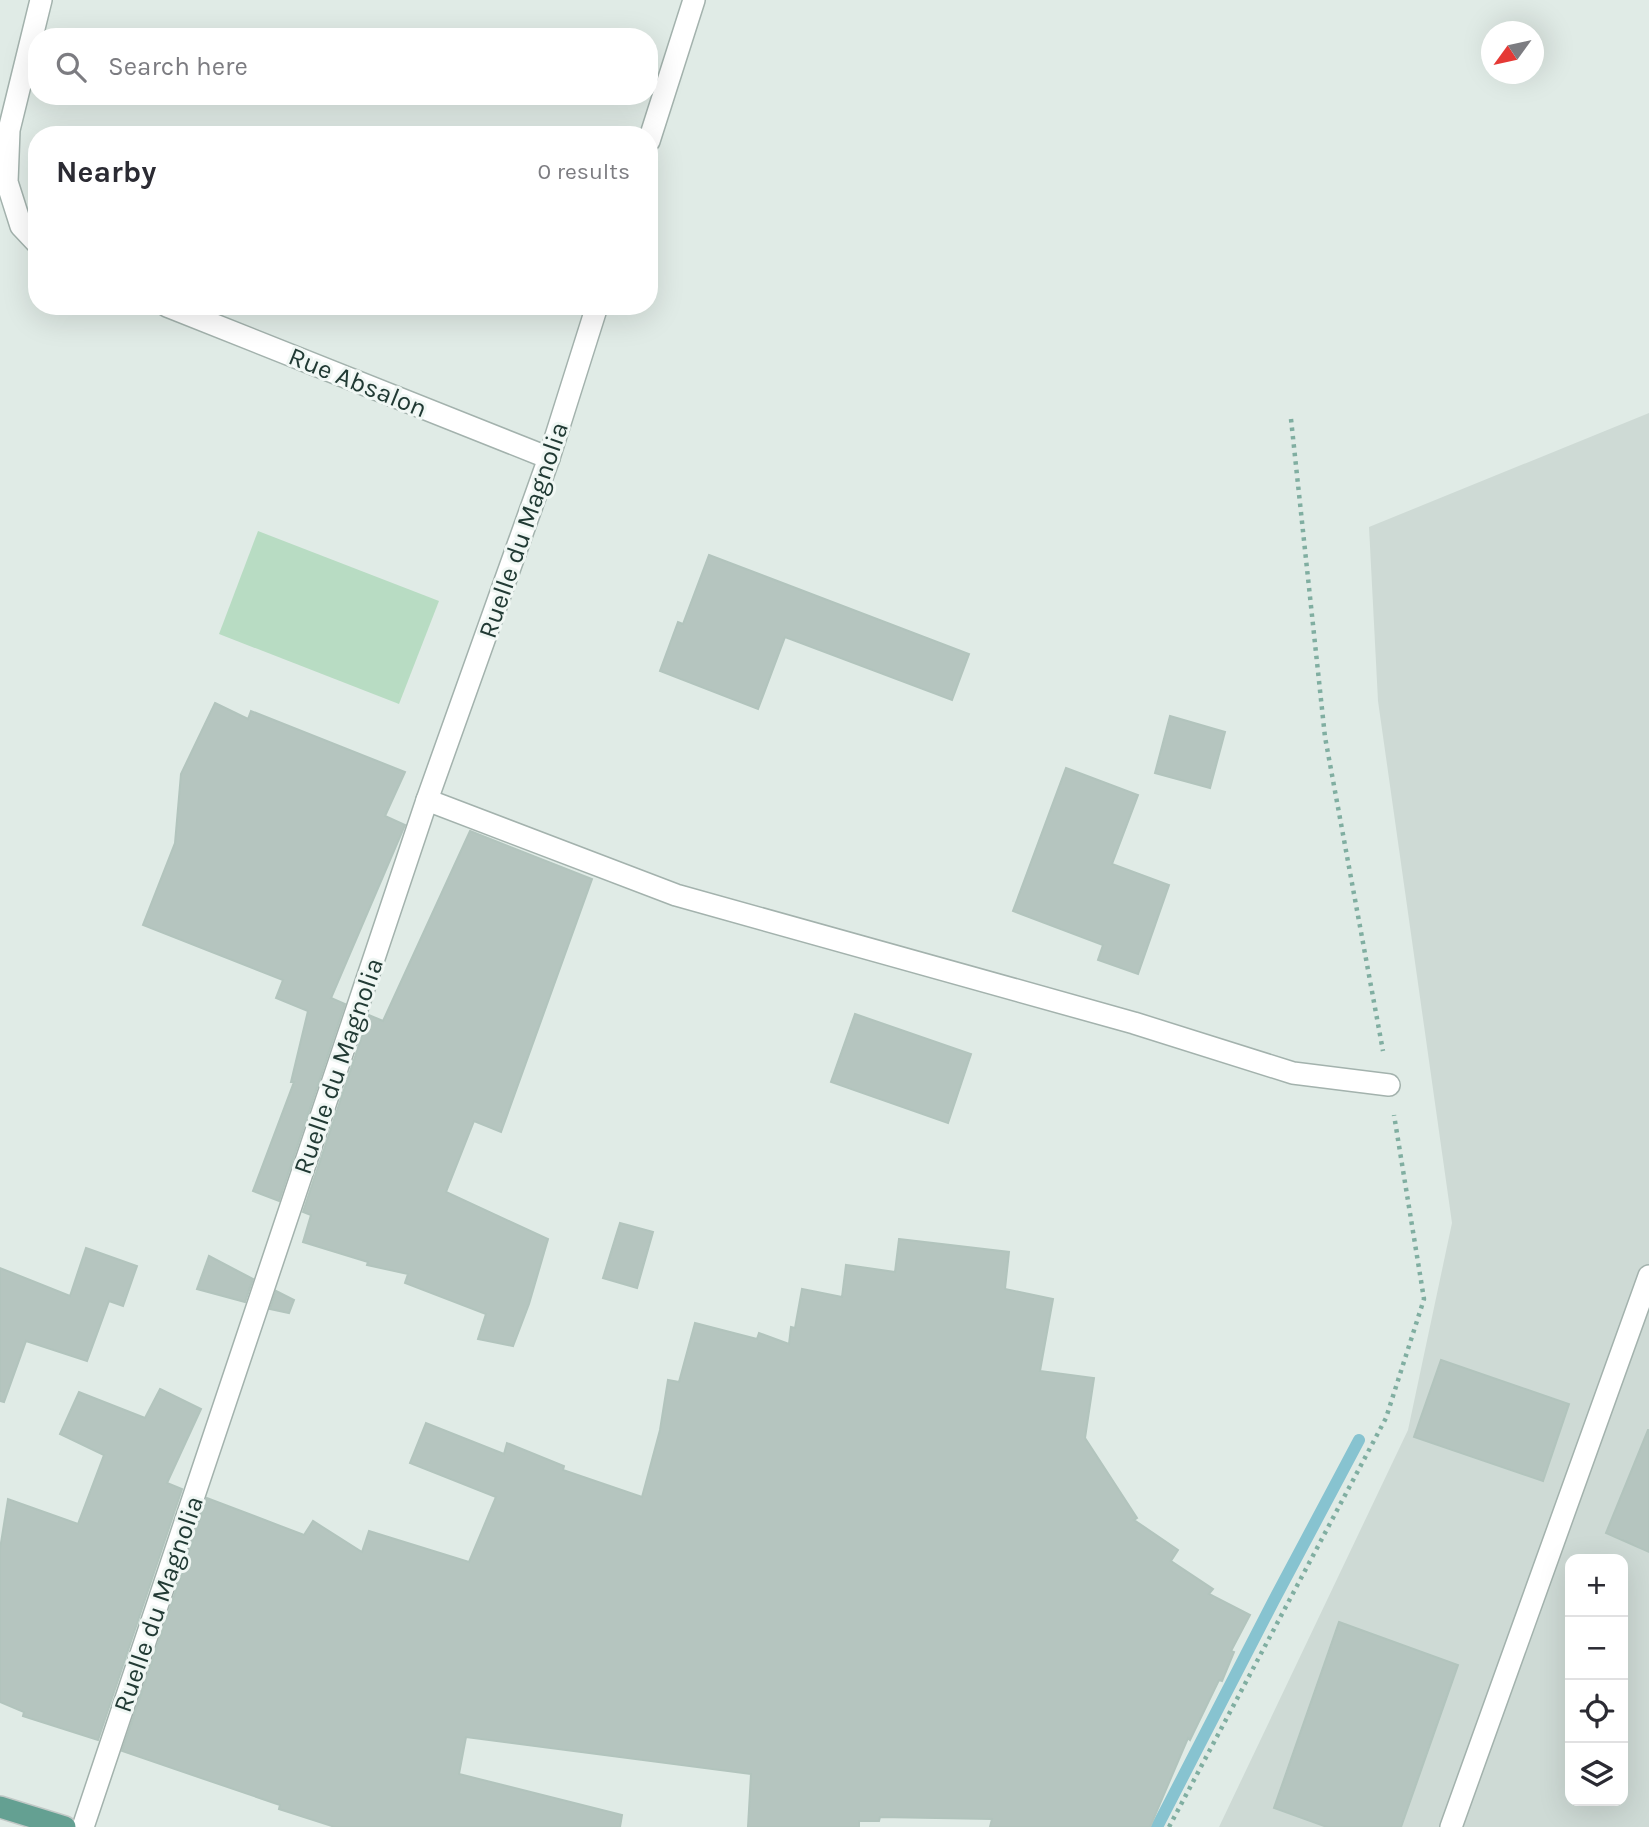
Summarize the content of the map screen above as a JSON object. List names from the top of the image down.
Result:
{
  "streets": {
    "street": ["Rue Absalon", "Ruelle du Magnolia"]
  },
  "crossings": [
    ["Rue Absalon", "Ruelle du Magnolia"]
  ],
  "north": "bottom left",
  "page": {
    "search": "Search here",
    "heading": ["Nearby", "0 results"],
    "map_buttons": ["+", "−"]
  }
}
